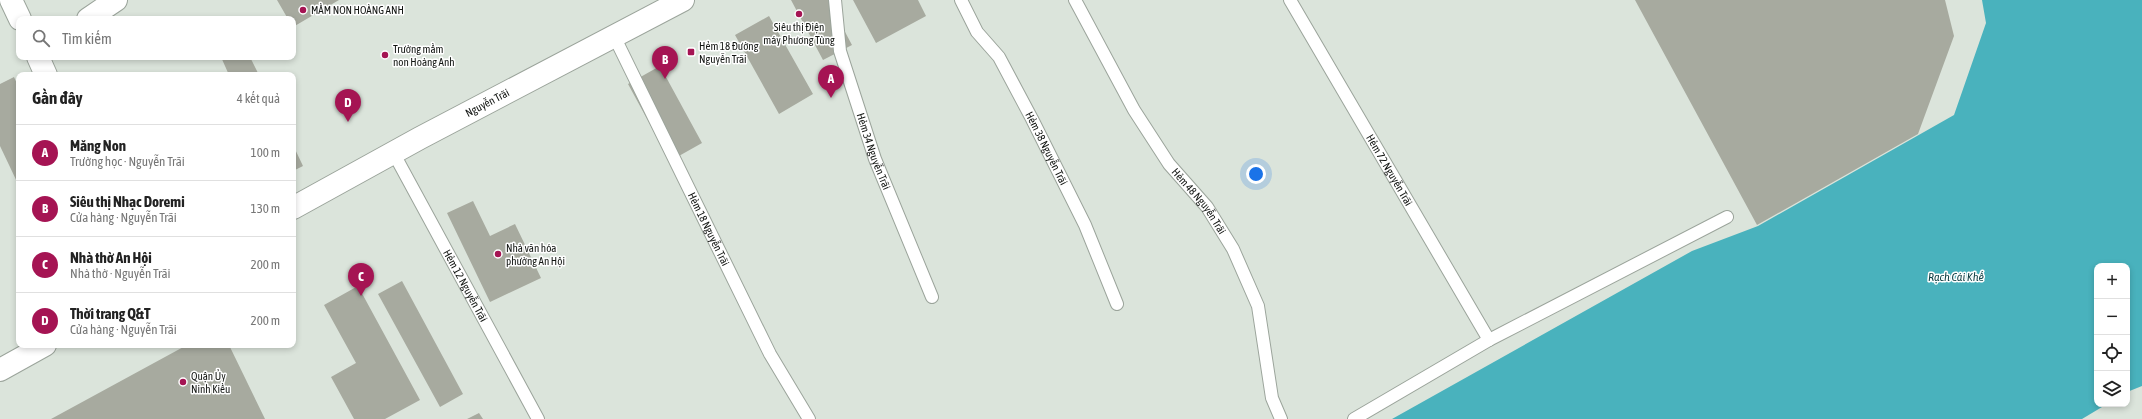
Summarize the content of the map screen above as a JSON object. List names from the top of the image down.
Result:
{
  "streets": {
    "main road": ["Nguyễn Trãi"],
    "lane": [
      "Hẻm 38 Nguyễn Trãi",
      "Hẻm 34 Nguyễn Trãi",
      "Hẻm 72 Nguyễn Trãi",
      "Hẻm 48 Nguyễn Trãi",
      "Hẻm 18 Nguyễn Trãi",
      "Hẻm 12 Nguyễn Trãi"
    ]
  },
  "crossings": [
    ["Nguyễn Trãi", "Hẻm 18 Nguyễn Trãi"],
    ["Nguyễn Trãi", "Hẻm 12 Nguyễn Trãi"]
  ],
  "water": ["Rạch Cái Khế"],
  "places": {
    "other": [
      "MẦM NON HOÀNG ANH",
      "Siêu thị Điện máy Phương Tùng",
      "Trường mầm non Hoàng Anh",
      "Nhà văn hóa phường An Hội",
      "Quận Ủy Ninh Kiều"
    ],
    "transit": ["Hẻm 18 Đường Nguyễn Trãi"]
  },
  "page": {
    "search": "Tìm kiếm",
    "pins": [
      "B",
      "A",
      "D",
      "C"
    ],
    "heading": ["Gần đây", "4 kết quả"],
    "list": [
      {
        "mark": "A",
        "name": "Măng Non",
        "note": "Trường học · Nguyễn Trãi",
        "value": "100 m"
      },
      {
        "mark": "B",
        "name": "Siêu thị Nhạc Doremi",
        "note": "Cửa hàng · Nguyễn Trãi",
        "value": "130 m"
      },
      {
        "mark": "C",
        "name": "Nhà thờ An Hội",
        "note": "Nhà thờ · Nguyễn Trãi",
        "value": "200 m"
      },
      {
        "mark": "D",
        "name": "Thời trang Q&T",
        "note": "Cửa hàng · Nguyễn Trãi",
        "value": "200 m"
      }
    ],
    "map_buttons": ["+", "−"]
  }
}
